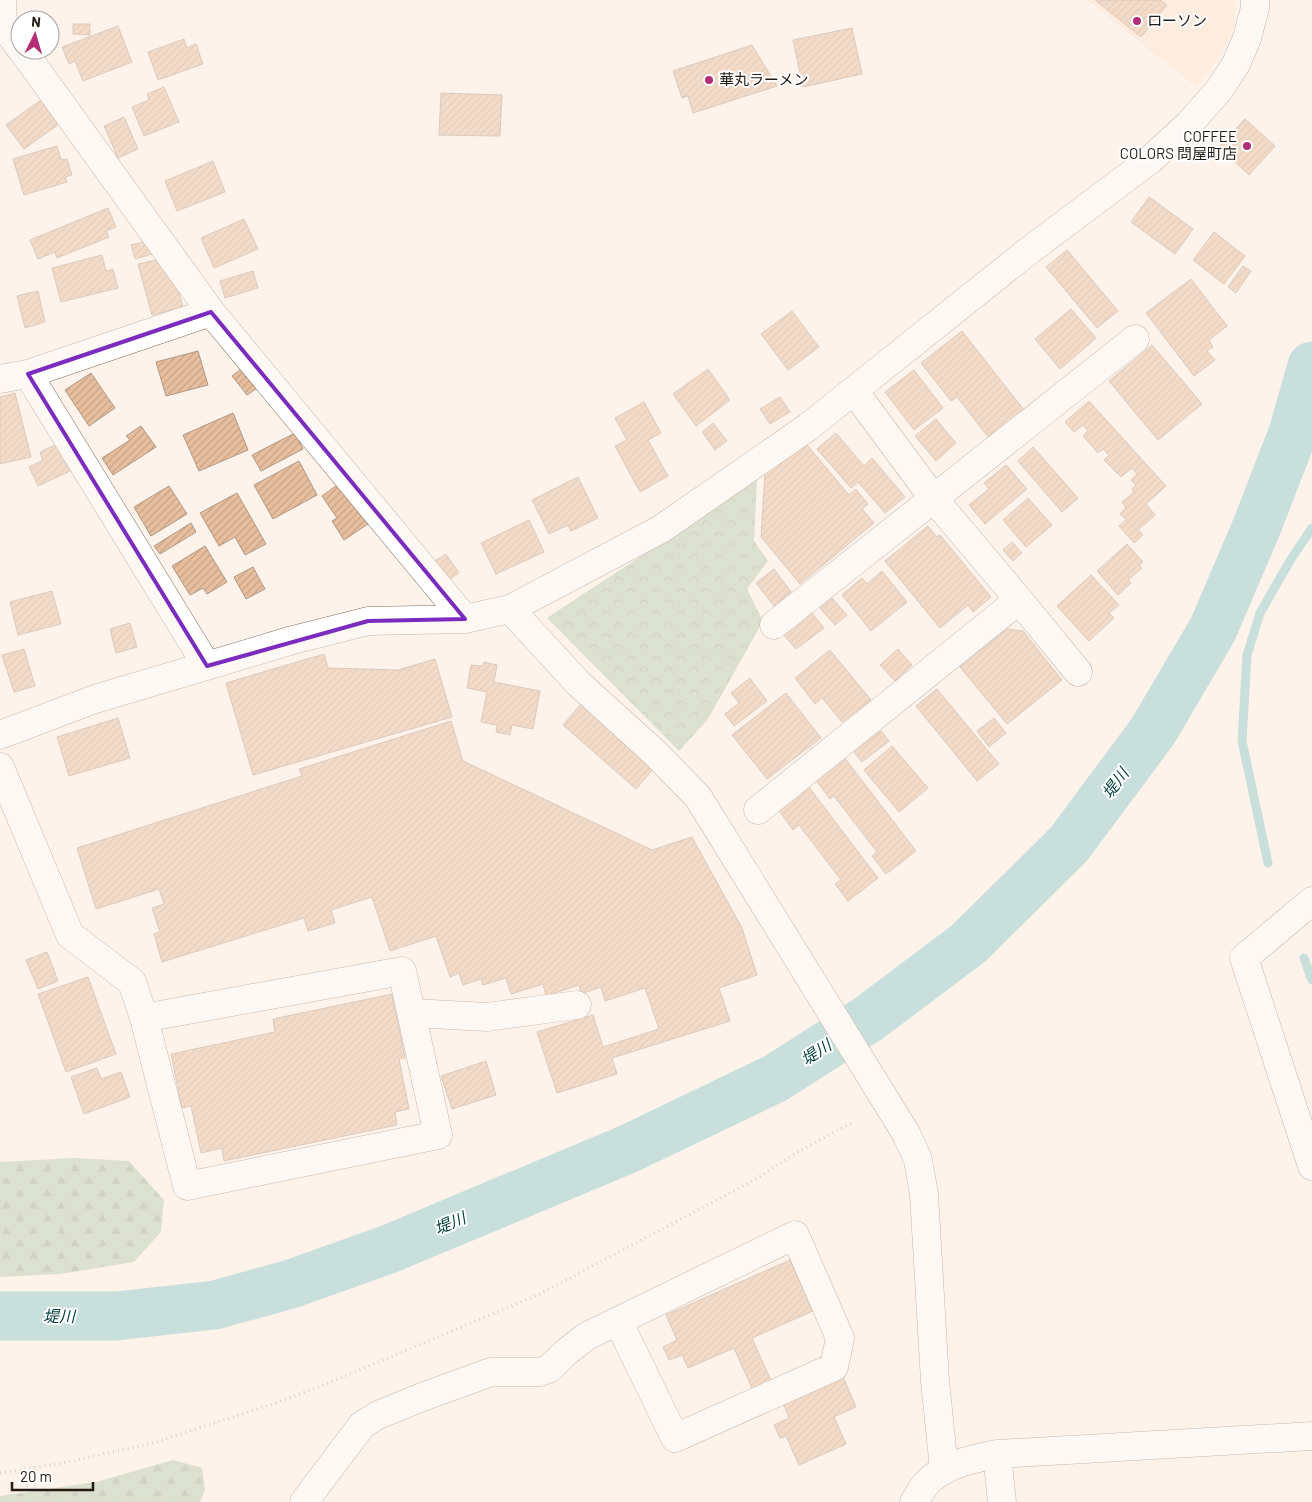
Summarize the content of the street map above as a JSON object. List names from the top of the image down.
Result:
{
  "water": ["堤川"],
  "places": ["ローソン", "華丸ラーメン", "COFFEE COLORS 問屋町店"],
  "scale_bar": "20 m",
  "north": "top"
}
